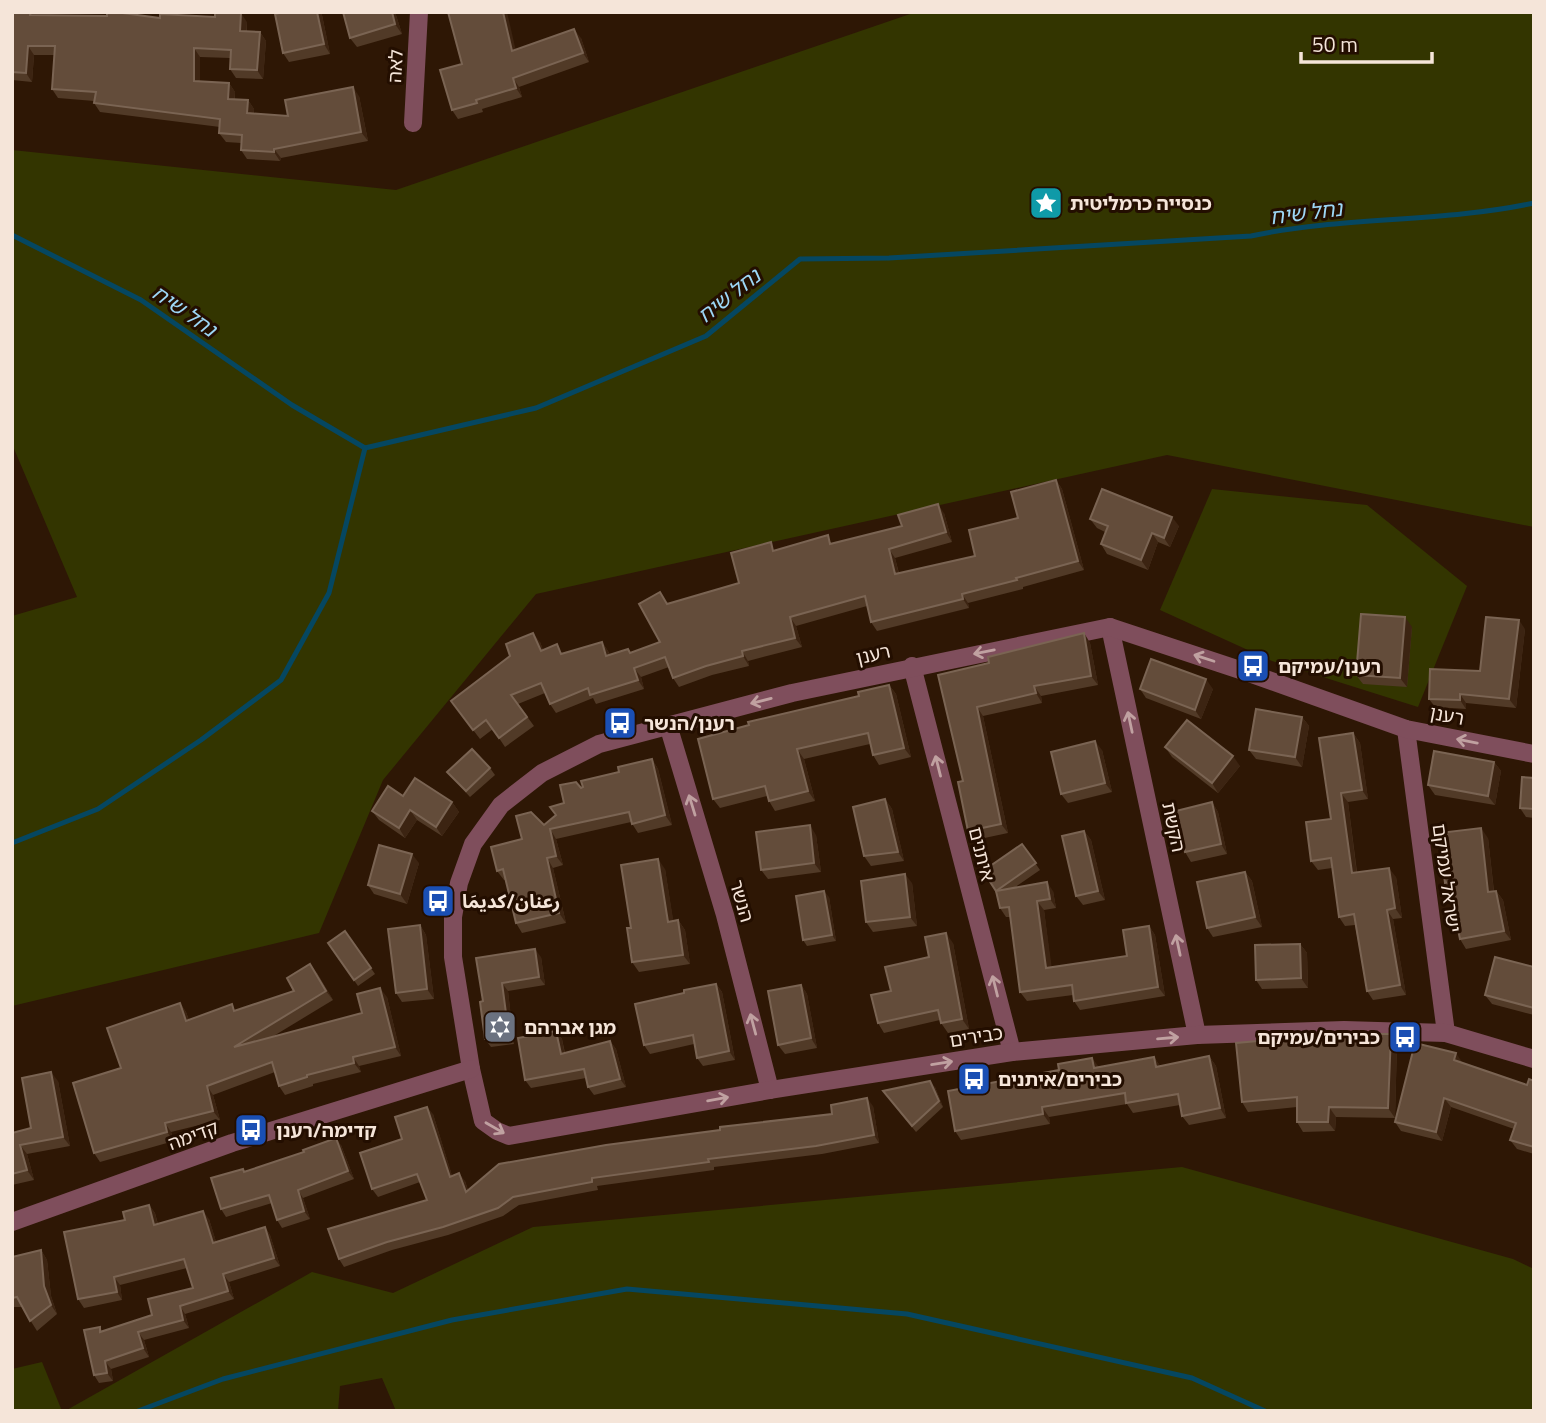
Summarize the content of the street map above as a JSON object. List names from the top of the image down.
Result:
{
  "streets": {
    "street": [
      "לאה",
      "רענן",
      "הקשת",
      "איתנים",
      "ישראל עמיקם",
      "הנשר",
      "כבירים",
      "קדימה"
    ]
  },
  "crossings": [
    ["רענן", "הקשת"],
    ["רענן", "איתנים"],
    ["רענן", "ישראל עמיקם"],
    ["רענן", "הנשר"],
    ["רענן", "כבירים"],
    ["רענן", "קדימה"],
    ["הקשת", "כבירים"],
    ["איתנים", "כבירים"],
    ["ישראל עמיקם", "כבירים"],
    ["הנשר", "כבירים"],
    ["כבירים", "קדימה"]
  ],
  "one_way": [
    "רענן",
    "הקשת",
    "איתנים",
    "הנשר",
    "כבירים"
  ],
  "water": ["נחל שיח"],
  "places": {
    "place": ["כנסייה כרמליטית"],
    "bus stop": [
      "רענן/עמיקם",
      "רענן/הנשר",
      "رعنان/كديمَا",
      "כבירים/עמיקם",
      "כבירים/איתנים",
      "קדימה/רענן"
    ],
    "synagogue": ["מגן אברהם"]
  },
  "scale_bar": "50 m"
}
